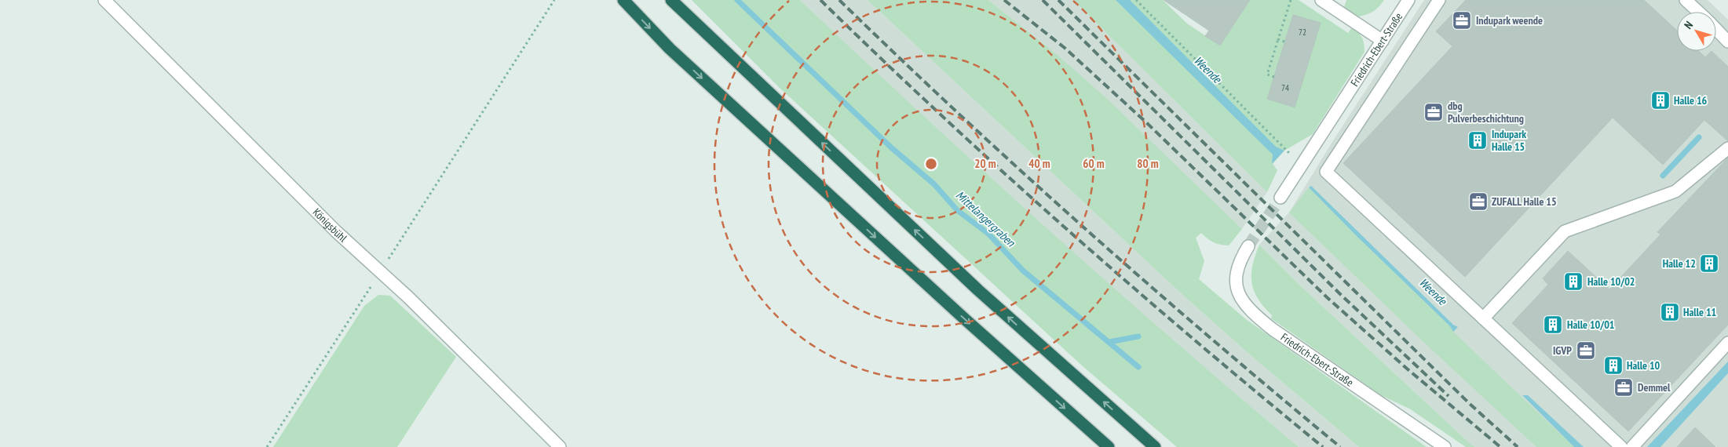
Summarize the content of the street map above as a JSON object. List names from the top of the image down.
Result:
{
  "streets": {
    "street": ["Friedrich-Ebert-Straße", "Königsbühl"]
  },
  "water": ["Weende", "Mittelangergraben"],
  "places": {
    "office": [
      "Indupark weende",
      "dbg Pulverbeschichtung",
      "ZUFALL Halle 15",
      "IGVP",
      "Demmel"
    ],
    "building": [
      "Halle 16",
      "Indupark Halle 15",
      "Halle 12",
      "Halle 10/02",
      "Halle 11",
      "Halle 10/01",
      "Halle 10"
    ]
  },
  "house_numbers": ["72", "74"],
  "north": "top left",
  "rings": [
    "20 m",
    "40 m",
    "60 m",
    "80 m"
  ]
}
